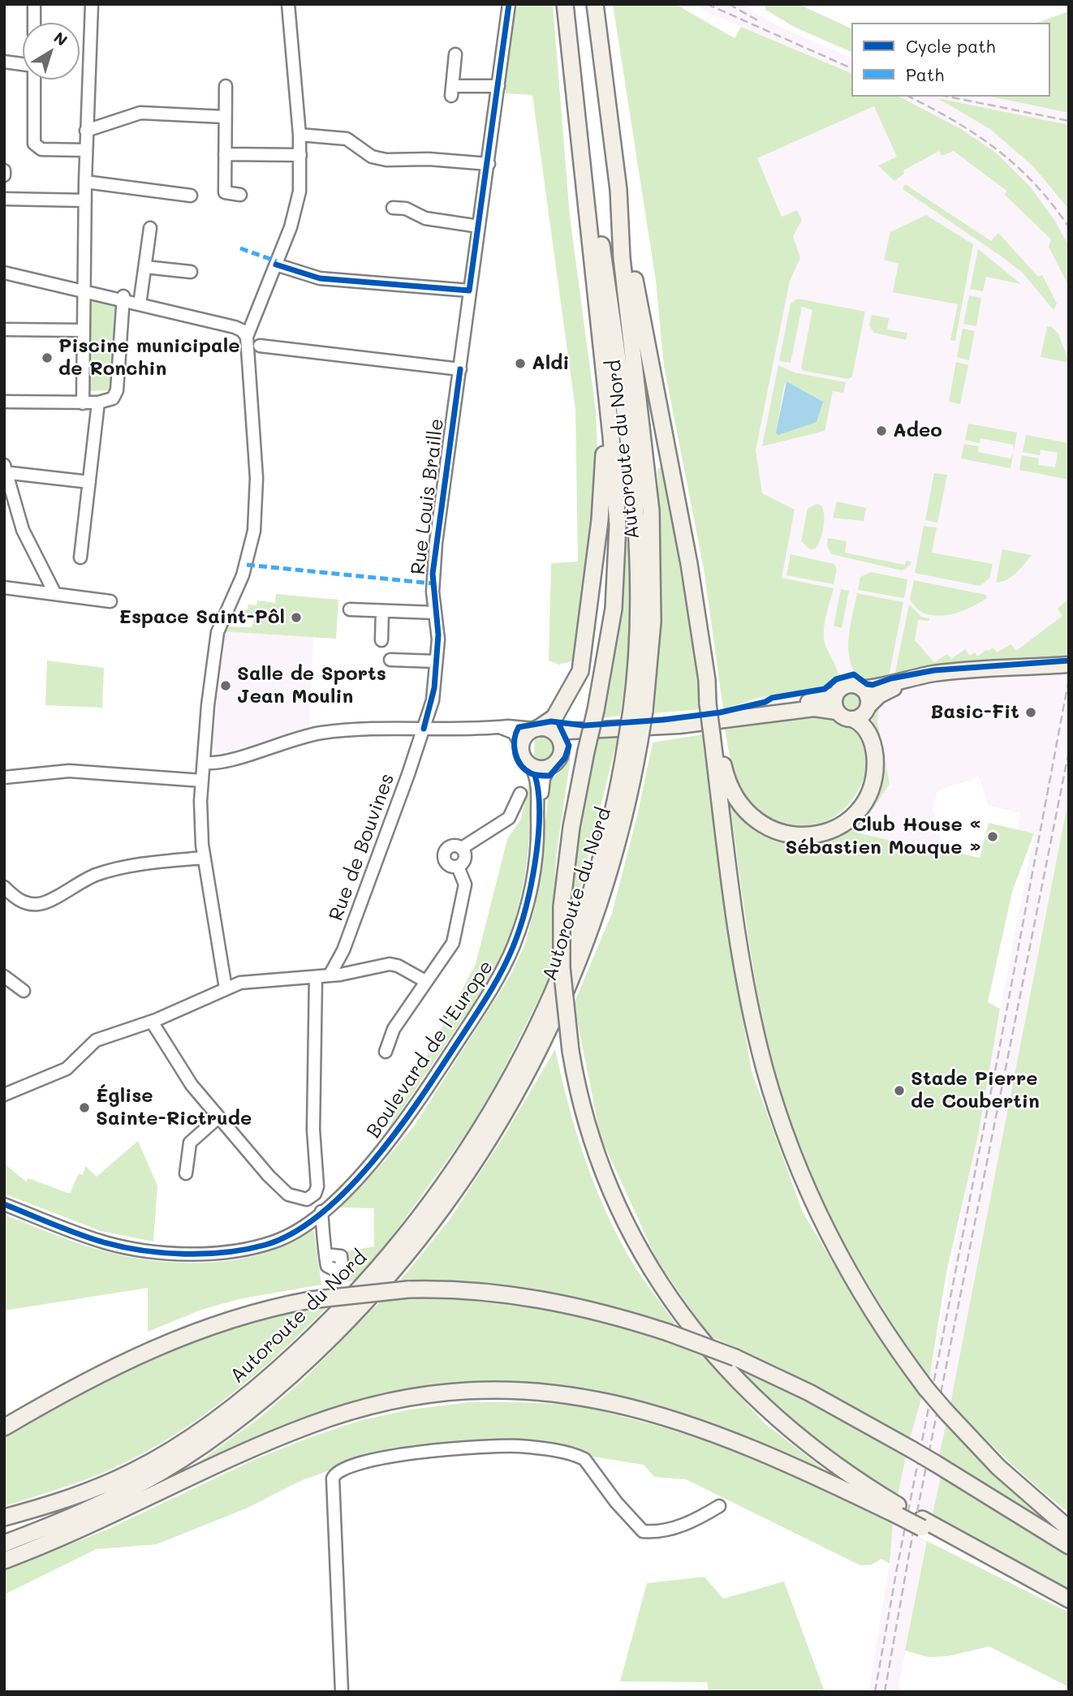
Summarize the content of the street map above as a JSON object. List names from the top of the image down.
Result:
{
  "streets": {
    "highway": ["Autoroute du Nord"],
    "street": ["Rue Louis Braille", "Rue de Bouvines", "Boulevard de l'Europe"]
  },
  "crossings": [
    ["Rue Louis Braille", "Rue de Bouvines"]
  ],
  "places": [
    "Piscine municipale de Ronchin",
    "Aldi",
    "Adeo",
    "Espace Saint-Pôl",
    "Salle de Sports Jean Moulin",
    "Basic-Fit",
    "Club House « Sébastien Mouque »",
    "Stade Pierre de Coubertin",
    "Église Sainte-Rictrude"
  ],
  "legend": ["Cycle path", "Path"],
  "north": "top right"
}
